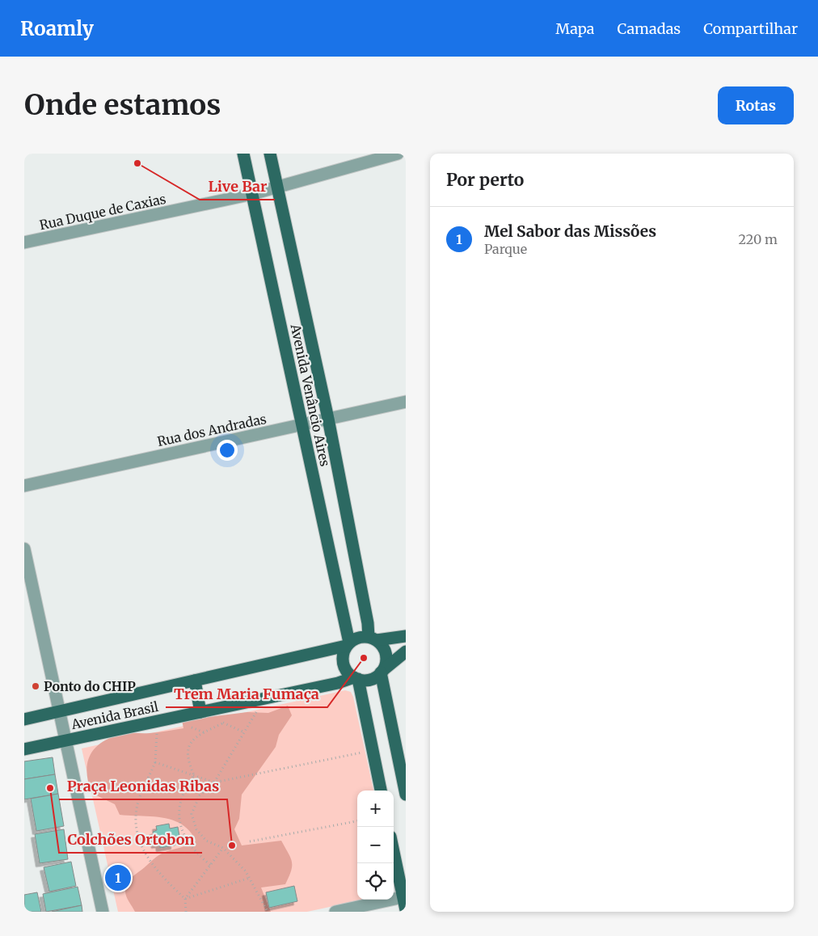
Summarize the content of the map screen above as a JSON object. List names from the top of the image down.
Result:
{
  "streets": {
    "main road": ["Avenida Venâncio Aires", "Avenida Brasil"],
    "street": ["Rua Duque de Caxias", "Rua dos Andradas"]
  },
  "crossings": [
    ["Rua Duque de Caxias", "Avenida Venâncio Aires"],
    ["Avenida Venâncio Aires", "Rua dos Andradas"],
    ["Avenida Venâncio Aires", "Avenida Brasil"]
  ],
  "places": [
    "Live Bar",
    "Trem Maria Fumaça",
    "Ponto do CHIP",
    "Colchões Ortobon",
    "Praça Leonidas Ribas"
  ],
  "page": {
    "header": "Roamly",
    "nav": ["Mapa", "Camadas", "Compartilhar"],
    "buttons": "Rotas",
    "title": "Onde estamos",
    "heading": "Por perto",
    "list": [
      {
        "mark": "1",
        "name": "Mel Sabor das Missões",
        "note": "Parque",
        "value": "220 m"
      }
    ],
    "map_buttons": ["+", "−"],
    "pins": "1"
  }
}
